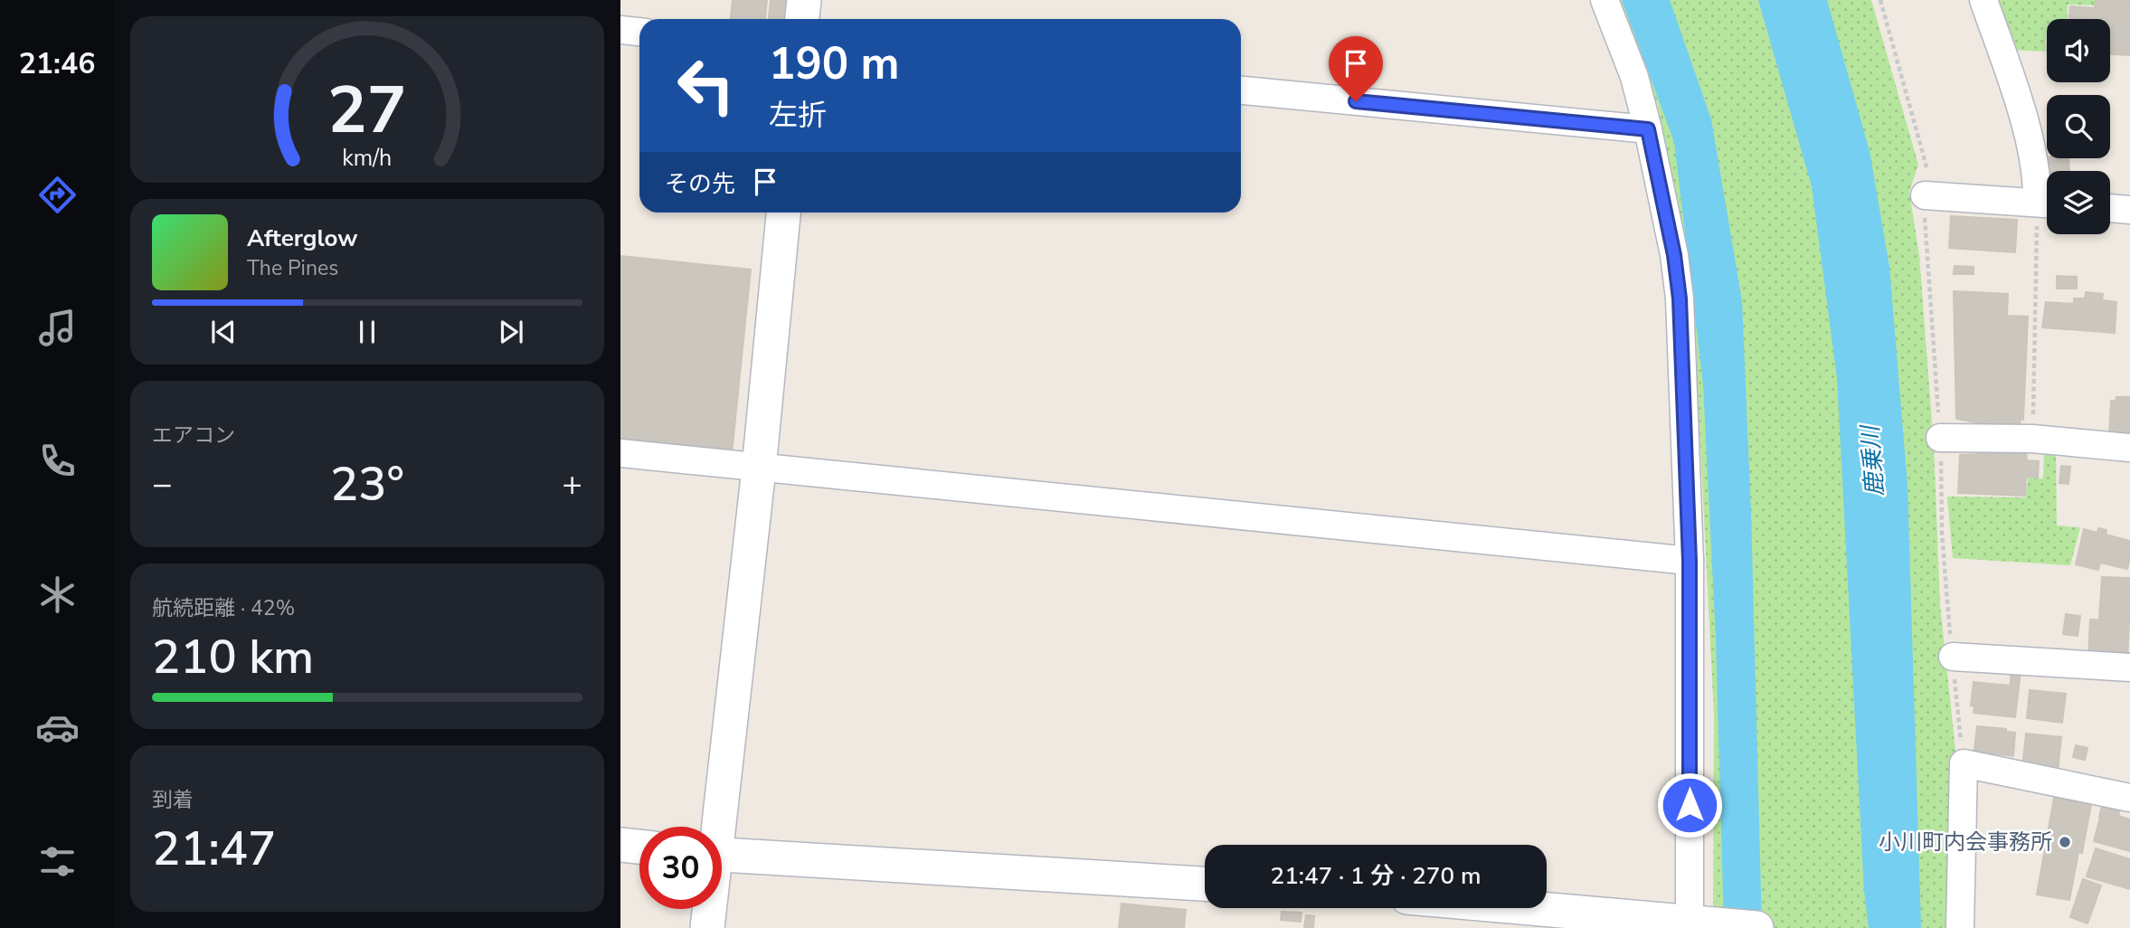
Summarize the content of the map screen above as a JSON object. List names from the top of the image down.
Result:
{
  "water": ["鹿乗川"],
  "places": ["小川町内会事務所"],
  "page": {
    "tabs": "21:46",
    "turn": ["190 m", "左折"],
    "then": "その先",
    "song": ["Afterglow", "The Pines"],
    "tile": [
      "エアコン",
      ["航続距離 · 42%", "210 km"],
      ["到着", "21:47"]
    ],
    "heat": ["−", "23°", "+"],
    "limit": "30",
    "trip": "21:47 · 1 分 · 270 m",
    "gauge": ["27", "km/h"]
  }
}
